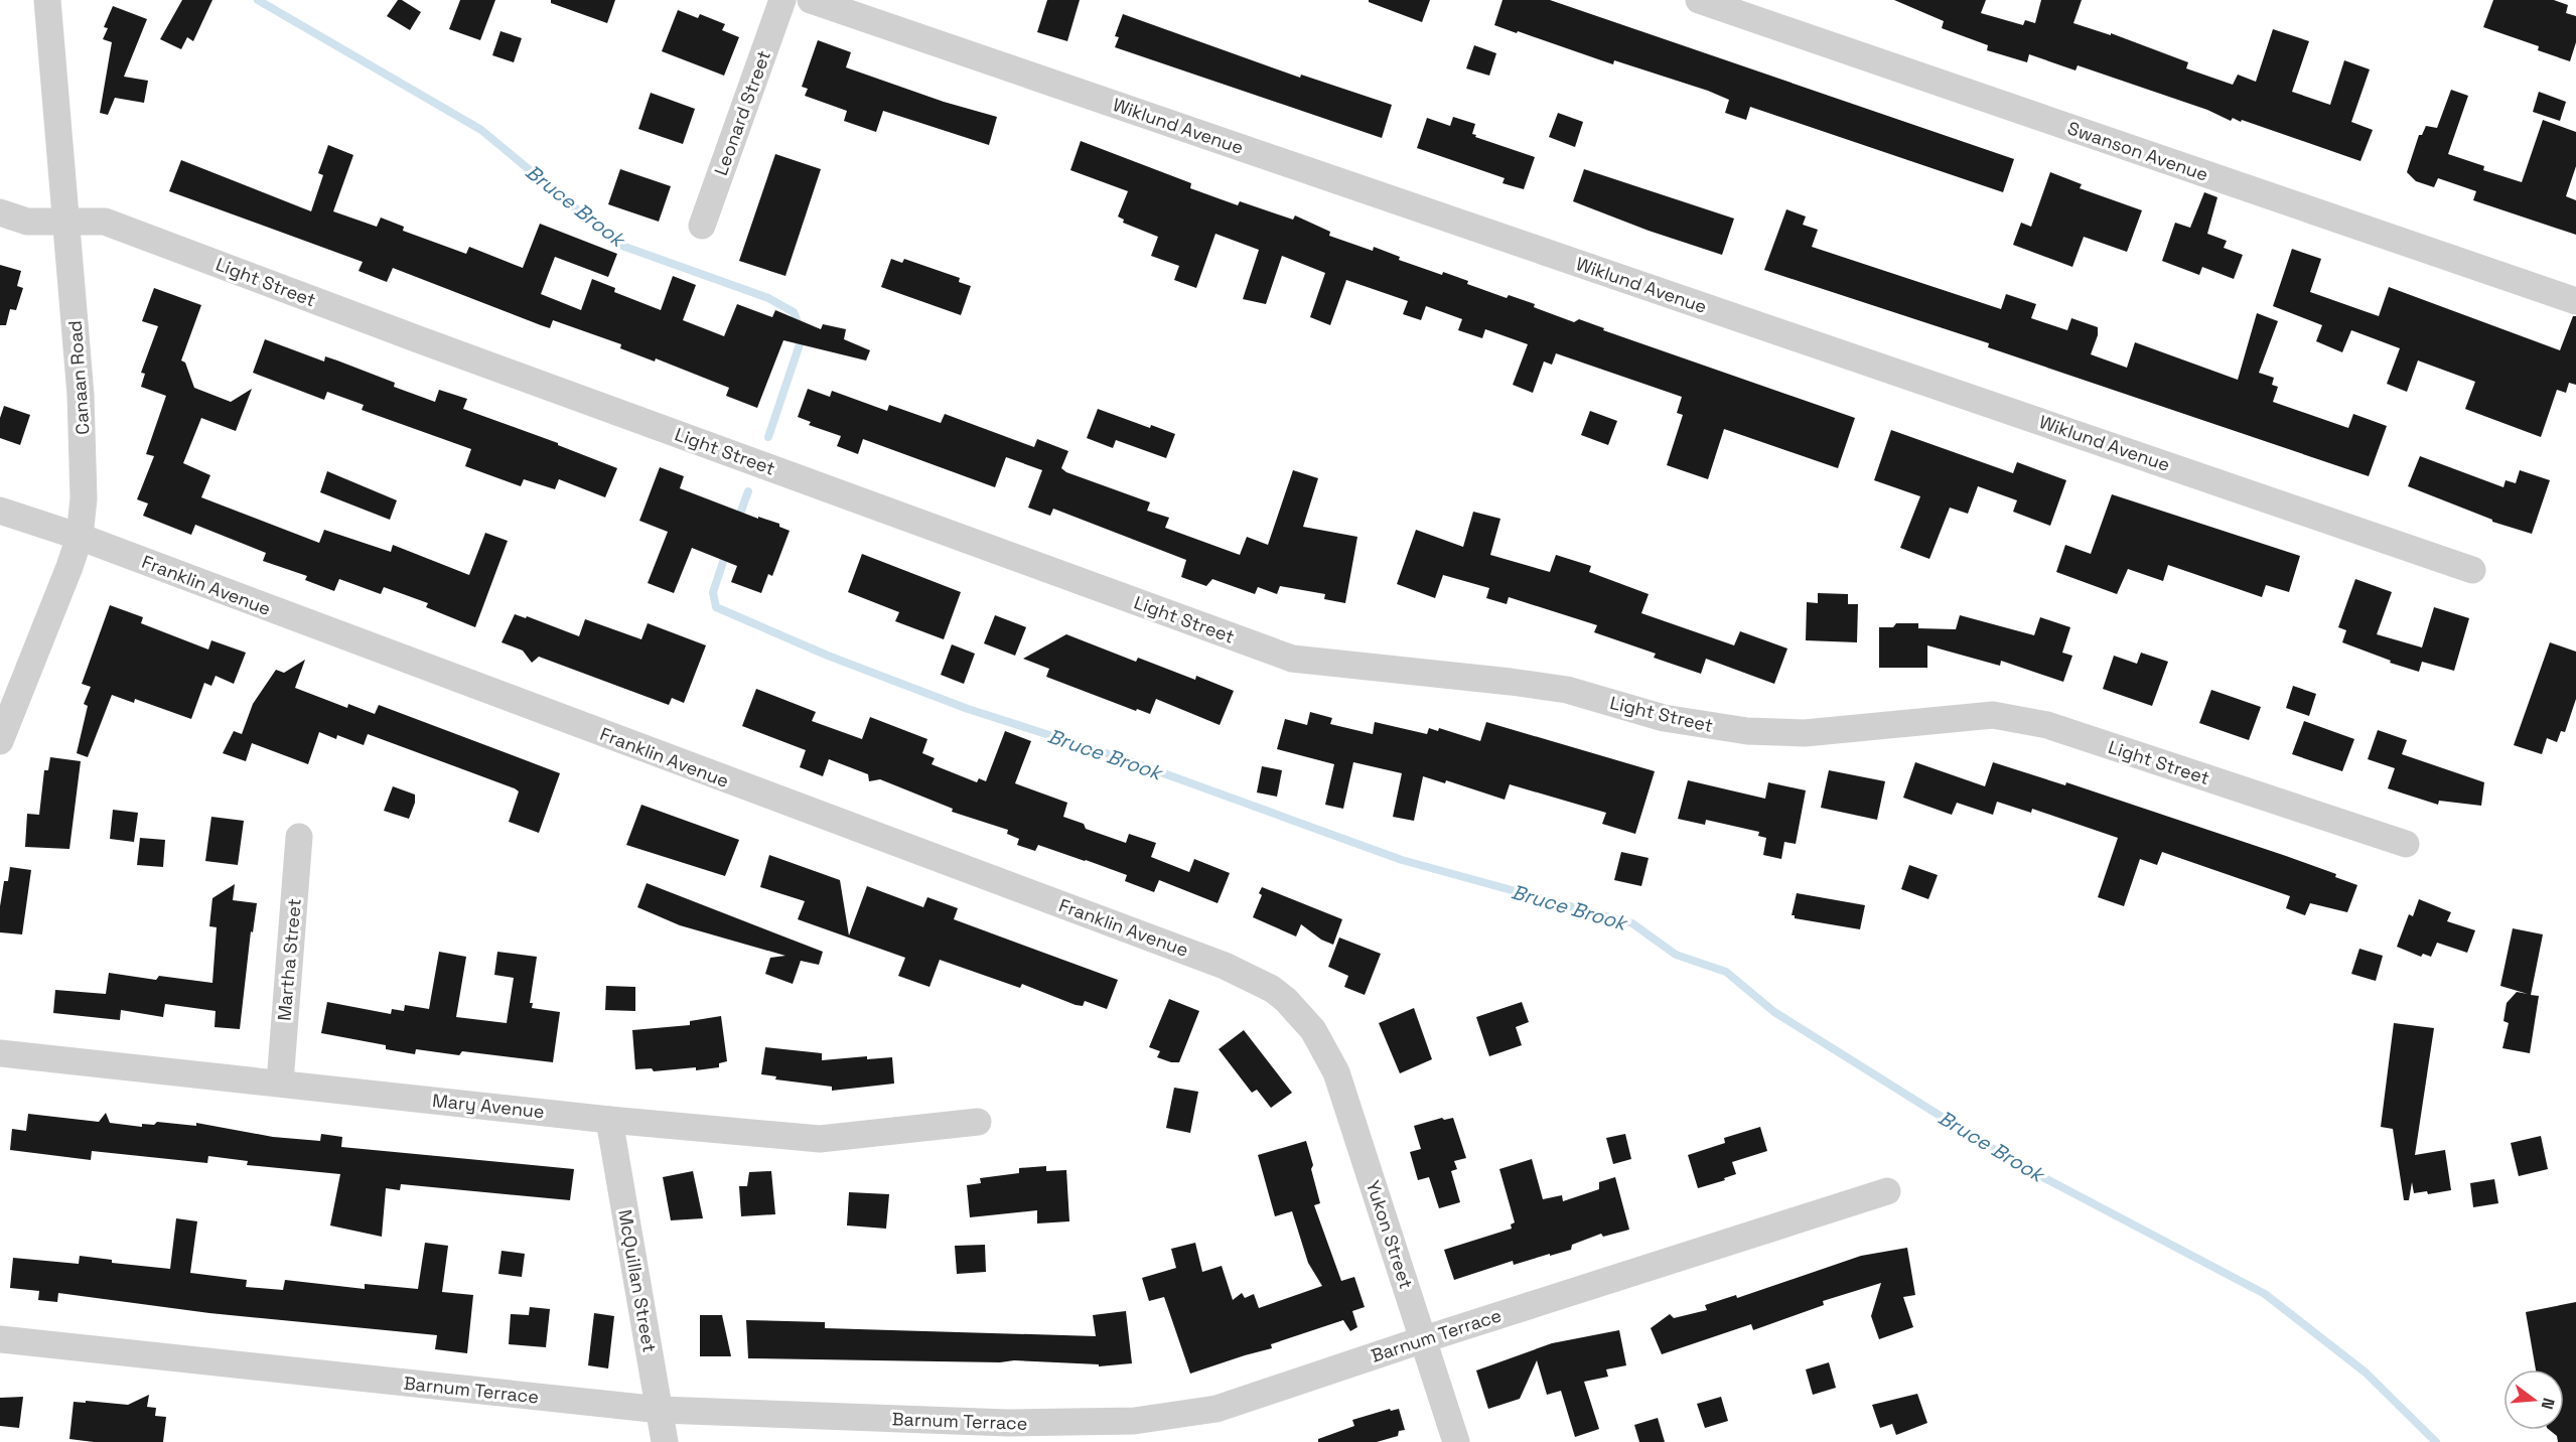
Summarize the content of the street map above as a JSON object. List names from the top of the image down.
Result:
{
  "streets": {
    "street": [
      "Leonard Street",
      "Wiklund Avenue",
      "Swanson Avenue",
      "Light Street",
      "Canaan Road",
      "Franklin Avenue",
      "Martha Street",
      "Mary Avenue",
      "Yukon Street",
      "McQuillan Street",
      "Barnum Terrace"
    ]
  },
  "crossings": [
    ["Light Street", "Canaan Road"],
    ["Canaan Road", "Franklin Avenue"],
    ["Franklin Avenue", "Yukon Street"],
    ["Martha Street", "Mary Avenue"],
    ["Mary Avenue", "McQuillan Street"],
    ["Yukon Street", "Barnum Terrace"],
    ["McQuillan Street", "Barnum Terrace"]
  ],
  "water": ["Bruce Brook"],
  "north": "right"
}
